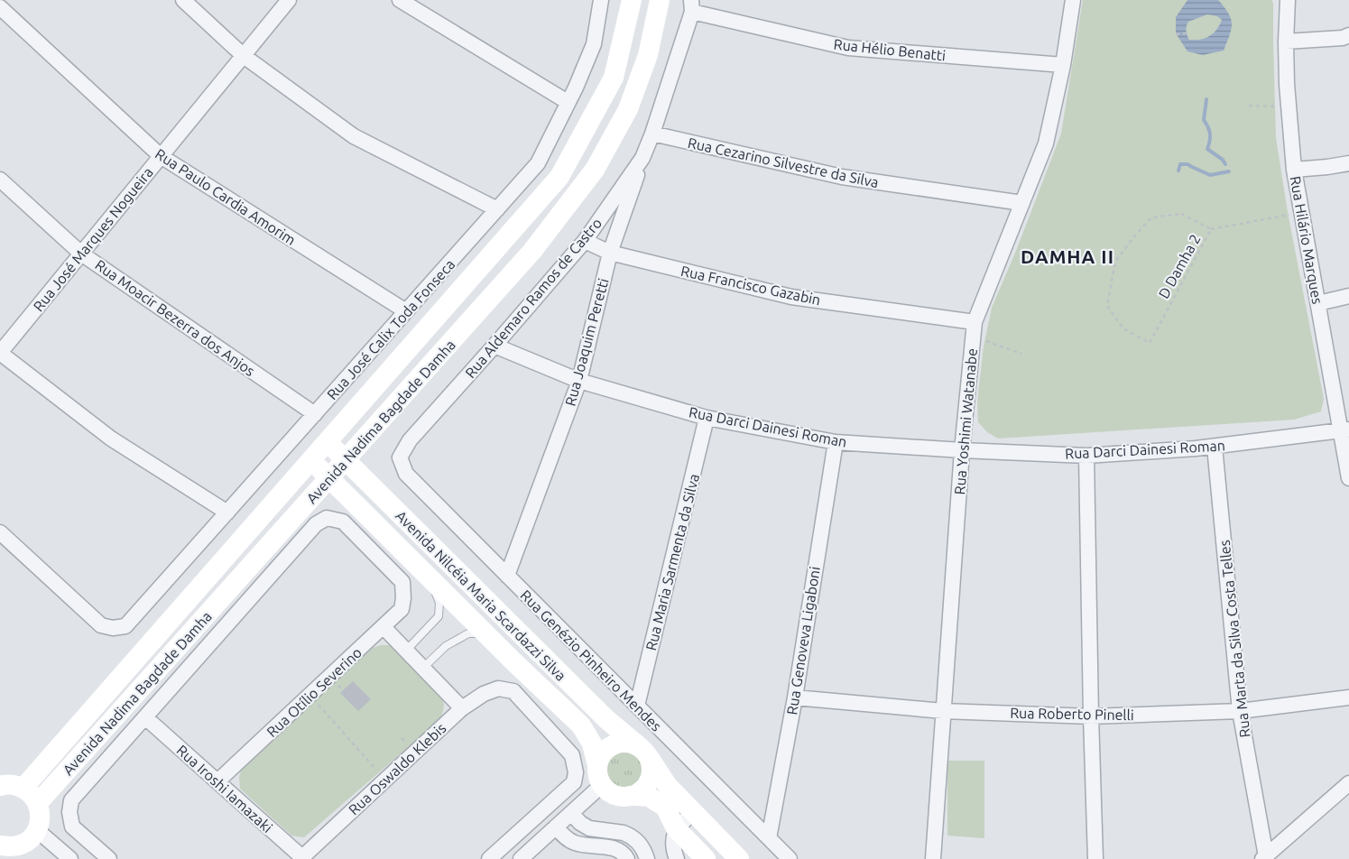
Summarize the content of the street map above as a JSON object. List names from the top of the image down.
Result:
{
  "streets": {
    "street": [
      "Rua Hélio Benatti",
      "Rua Cezarino Silvestre da Silva",
      "Rua Paulo Cardia Amorim",
      "Rua José Marques Nogueira",
      "Rua Hilário Marques",
      "Rua Francisco Gazabin",
      "Rua Aldemaro Ramos de Castro",
      "Rua Moacir Bezerra dos Anjos",
      "Rua José Calix Toda Fonseca",
      "Rua Joaquim Peretti",
      "Avenida Nadima Bagdade Damha",
      "Rua Yoshimi Watanabe",
      "Rua Darci Dainesi Roman",
      "Rua Maria Sarmenta da Silva",
      "Avenida Nilcéia Maria Scardazzi Silva",
      "Rua Marta da Silva Costa Telles",
      "Rua Genoveva Ligaboni",
      "Rua Genézio Pinheiro Mendes",
      "Rua Otílio Severino",
      "Rua Roberto Pinelli",
      "Rua Oswaldo Klebis",
      "Rua Iroshi Iamazaki"
    ],
    "path": ["D Damha 2"]
  },
  "crossings": [
    ["Rua Hélio Benatti", "Rua Aldemaro Ramos de Castro"],
    ["Rua Hélio Benatti", "Rua Yoshimi Watanabe"],
    ["Rua Cezarino Silvestre da Silva", "Rua Aldemaro Ramos de Castro"],
    ["Rua Cezarino Silvestre da Silva", "Rua Yoshimi Watanabe"],
    ["Rua Paulo Cardia Amorim", "Rua José Marques Nogueira"],
    ["Rua Paulo Cardia Amorim", "Rua José Calix Toda Fonseca"],
    ["Rua José Marques Nogueira", "Rua Moacir Bezerra dos Anjos"],
    ["Rua Hilário Marques", "Rua Darci Dainesi Roman"],
    ["Rua Francisco Gazabin", "Rua Aldemaro Ramos de Castro"],
    ["Rua Francisco Gazabin", "Rua Joaquim Peretti"],
    ["Rua Francisco Gazabin", "Rua Yoshimi Watanabe"],
    ["Rua Aldemaro Ramos de Castro", "Rua Joaquim Peretti"],
    ["Rua Aldemaro Ramos de Castro", "Rua Darci Dainesi Roman"],
    ["Rua Aldemaro Ramos de Castro", "Rua Genézio Pinheiro Mendes"],
    ["Rua Moacir Bezerra dos Anjos", "Rua José Calix Toda Fonseca"],
    ["Rua Joaquim Peretti", "Rua Darci Dainesi Roman"],
    ["Rua Joaquim Peretti", "Rua Genézio Pinheiro Mendes"],
    ["Avenida Nadima Bagdade Damha", "Avenida Nilcéia Maria Scardazzi Silva"],
    ["Avenida Nadima Bagdade Damha", "Rua Otílio Severino"],
    ["Avenida Nadima Bagdade Damha", "Rua Iroshi Iamazaki"],
    ["Rua Yoshimi Watanabe", "Rua Darci Dainesi Roman"],
    ["Rua Yoshimi Watanabe", "Rua Roberto Pinelli"],
    ["Rua Darci Dainesi Roman", "Rua Maria Sarmenta da Silva"],
    ["Rua Darci Dainesi Roman", "Rua Marta da Silva Costa Telles"],
    ["Rua Darci Dainesi Roman", "Rua Genoveva Ligaboni"],
    ["Rua Maria Sarmenta da Silva", "Rua Genézio Pinheiro Mendes"],
    ["Rua Marta da Silva Costa Telles", "Rua Roberto Pinelli"],
    ["Rua Genoveva Ligaboni", "Rua Genézio Pinheiro Mendes"],
    ["Rua Genoveva Ligaboni", "Rua Roberto Pinelli"],
    ["Rua Otílio Severino", "Rua Iroshi Iamazaki"],
    ["Rua Oswaldo Klebis", "Rua Iroshi Iamazaki"]
  ],
  "districts": ["DAMHA II"]
}
